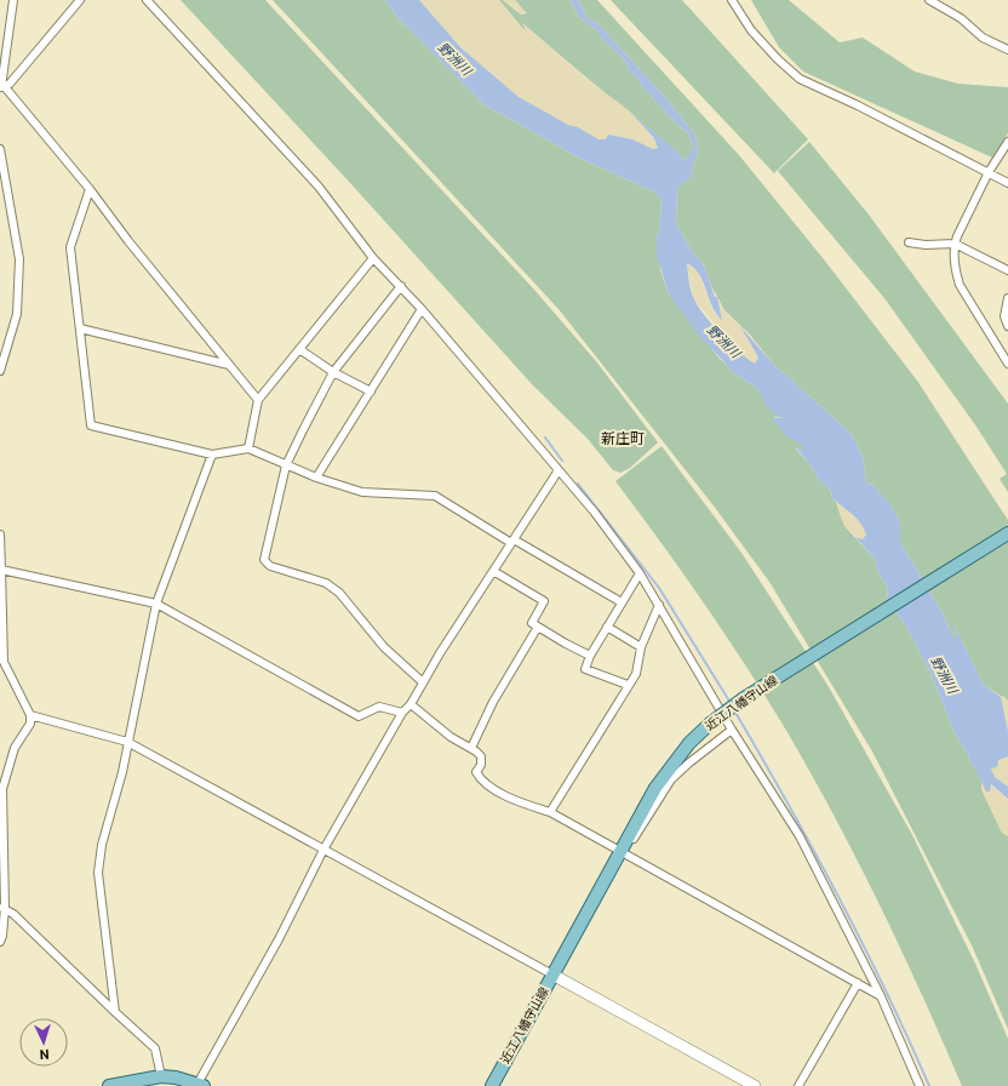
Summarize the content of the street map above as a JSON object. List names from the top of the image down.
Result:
{
  "streets": {
    "main road": ["近江八幡守山線"]
  },
  "districts": ["新庄町"],
  "water": ["野洲川"],
  "north": "bottom"
}
